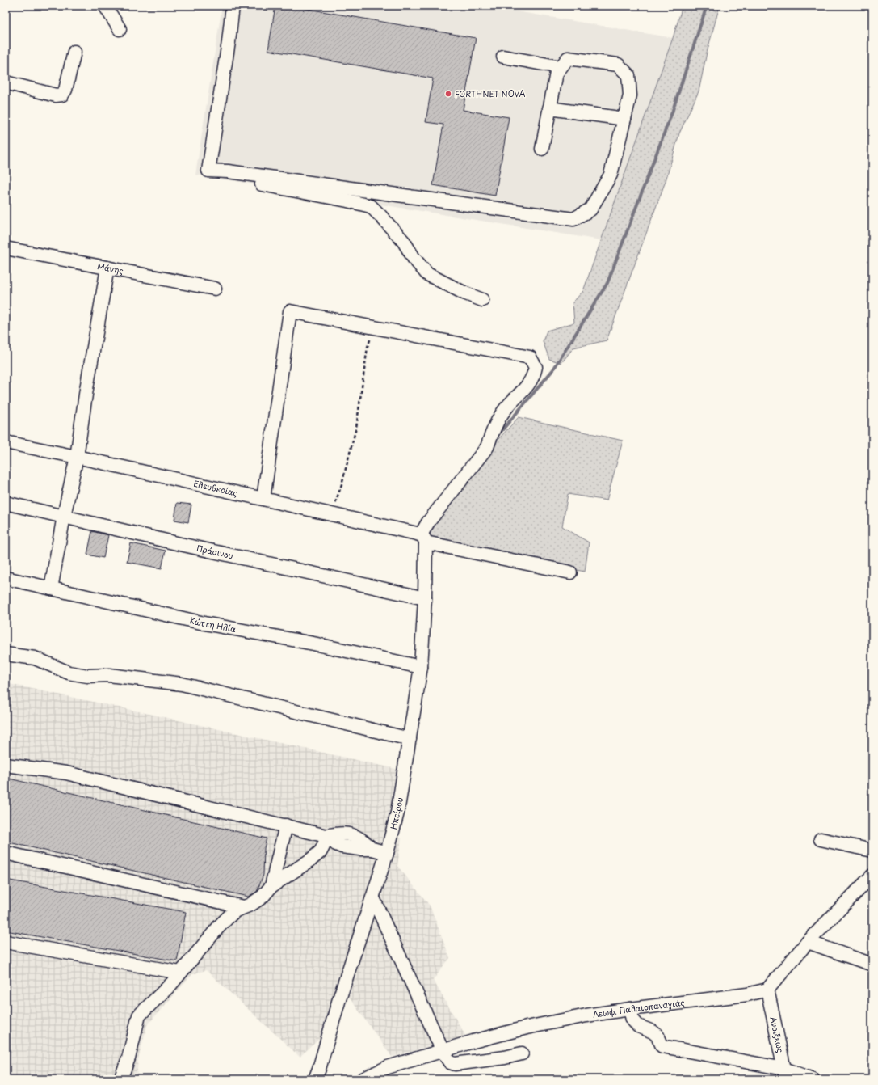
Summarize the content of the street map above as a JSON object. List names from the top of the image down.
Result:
{
  "streets": {
    "street": [
      "Μάνης",
      "Ελευθερίας",
      "Πράσινου",
      "Κώττη Ηλία",
      "Ηπείρου",
      "Λεωφ. Παλαιοπαναγιάς",
      "Ανοίξεως"
    ]
  },
  "crossings": [
    ["Ελευθερίας", "Ηπείρου"],
    ["Πράσινου", "Ηπείρου"],
    ["Κώττη Ηλία", "Ηπείρου"],
    ["Λεωφ. Παλαιοπαναγιάς", "Ανοίξεως"]
  ],
  "places": ["FORTHNET NOVA"]
}
